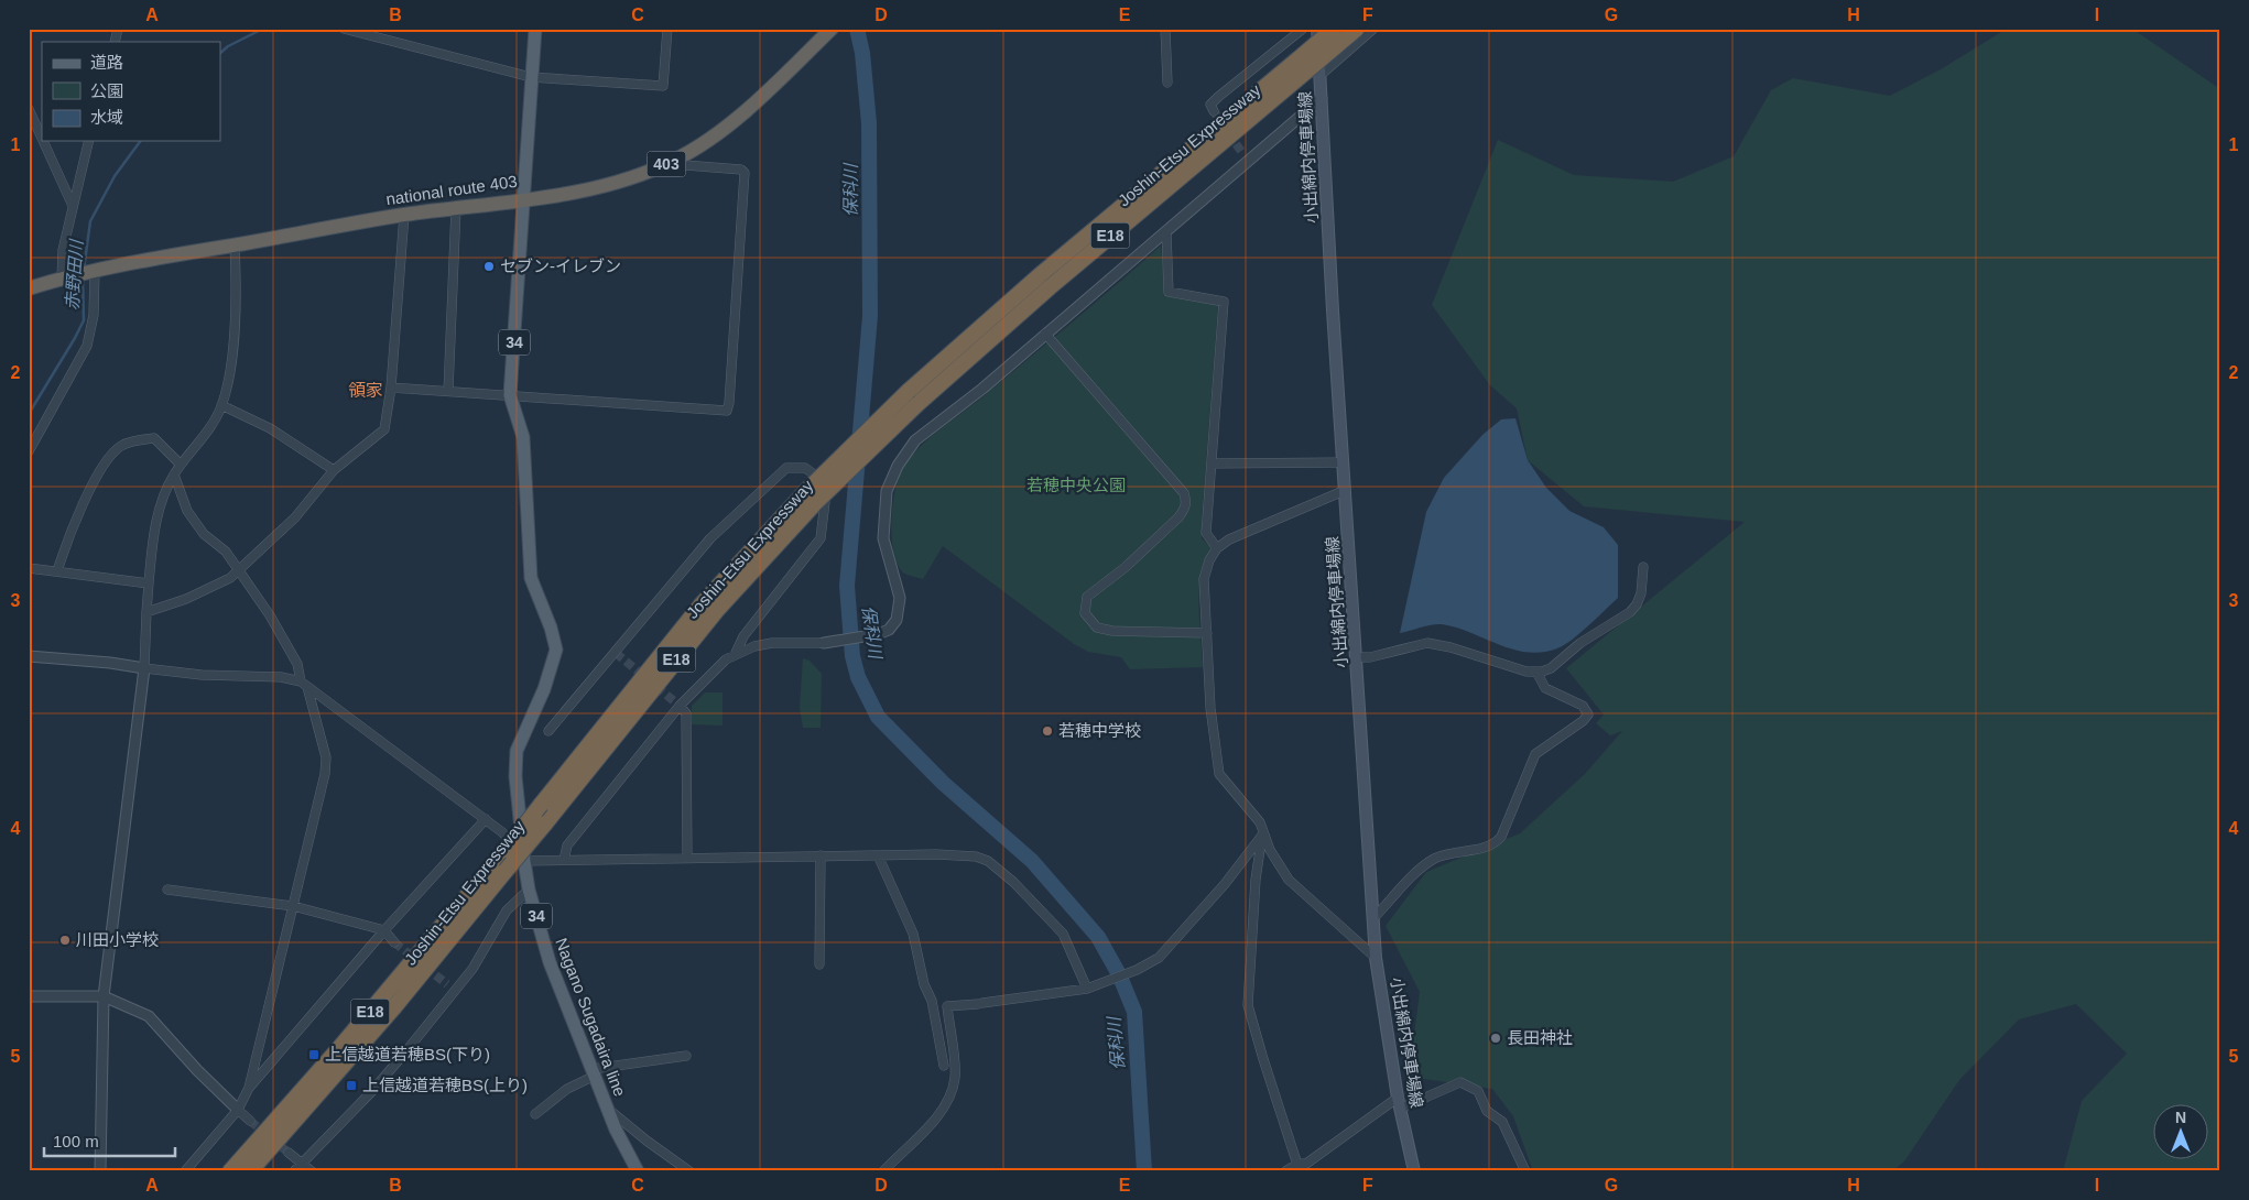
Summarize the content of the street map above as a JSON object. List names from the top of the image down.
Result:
{
  "streets": {
    "highway": [
      "Joshin-Etsu Expressway",
      "403",
      "national route 403",
      "E18"
    ],
    "main road": ["小出綿内停車場線", "34", "Nagano Sugadaira line"]
  },
  "crossings": [
    ["Joshin-Etsu Expressway", "小出綿内停車場線"],
    ["national route 403", "Nagano Sugadaira line"]
  ],
  "districts": ["領家"],
  "water": ["保科川", "赤野田川"],
  "parks": ["若穂中央公園"],
  "places": {
    "other": [
      "セブン-イレブン",
      "若穂中学校",
      "川田小学校",
      "長田神社"
    ],
    "transit": ["上信越道若穂BS(下り)", "上信越道若穂BS(上り)"]
  },
  "legend": ["道路", "公園", "水域"],
  "scale_bar": "100 m",
  "north": "top",
  "grid": {
    "columns": [
      "A",
      "B",
      "C",
      "D",
      "E",
      "F",
      "G",
      "H",
      "I"
    ],
    "rows": [
      "1",
      "2",
      "3",
      "4",
      "5"
    ]
  }
}
